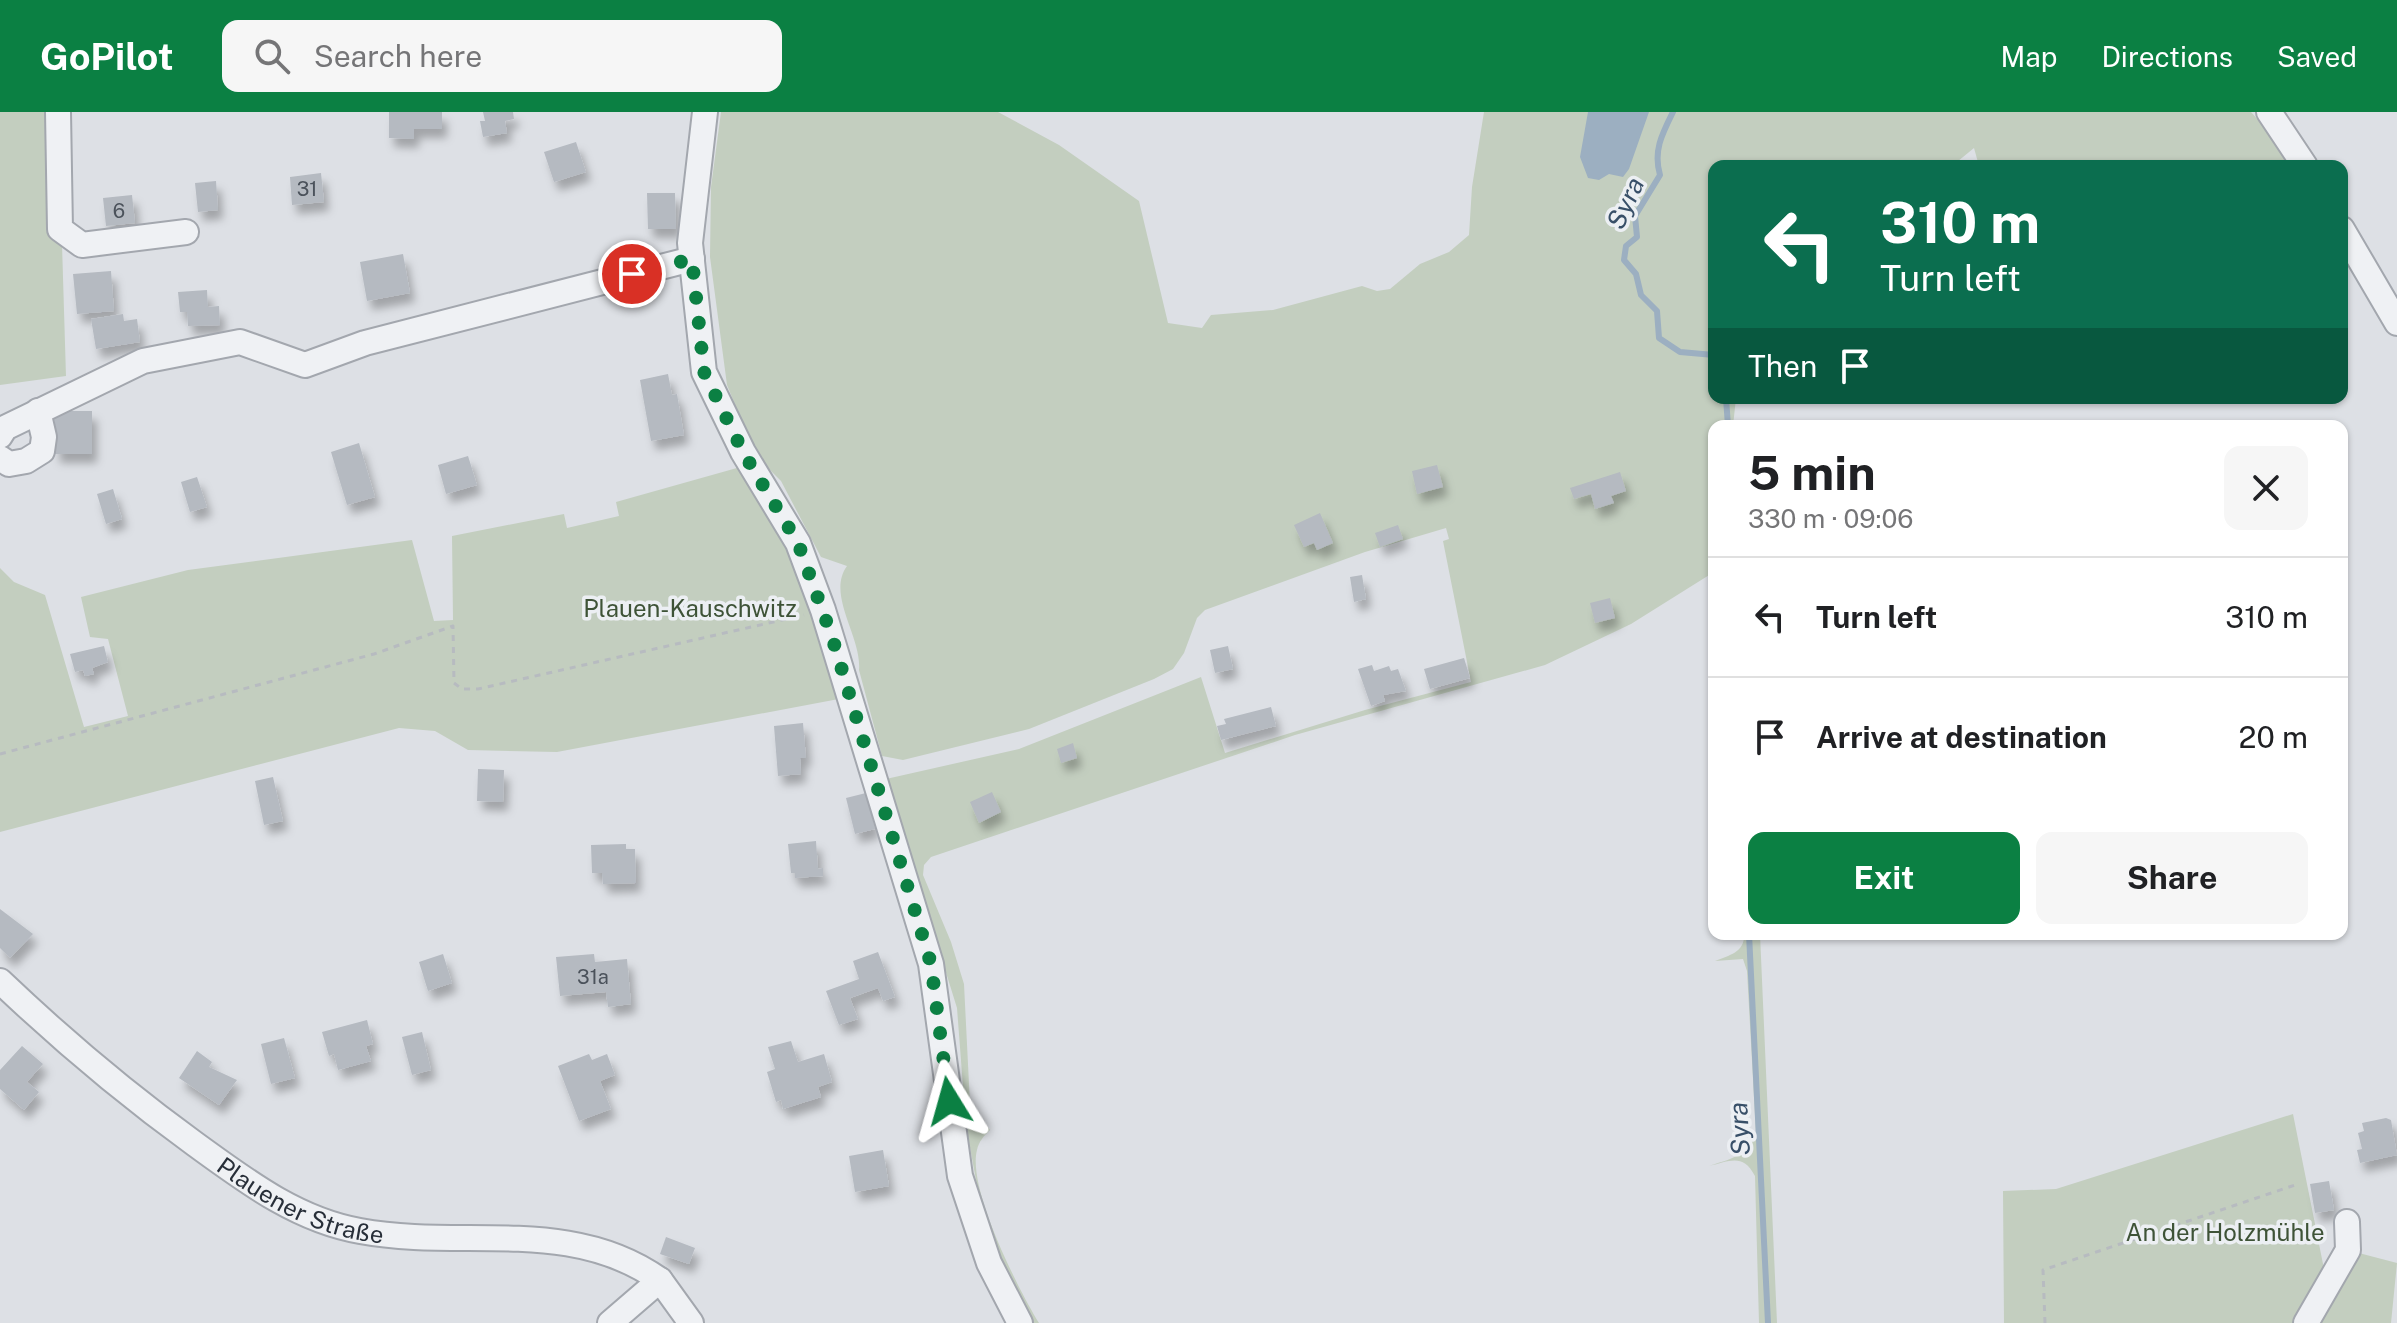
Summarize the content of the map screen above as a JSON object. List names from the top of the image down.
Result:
{
  "streets": {
    "street": ["Plauener Straße"]
  },
  "water": ["Syra"],
  "parks": ["Plauen-Kauschwitz", "An der Holzmühle"],
  "house_numbers": ["31", "6", "31a"],
  "page": {
    "header": "GoPilot",
    "search": "Search here",
    "nav": ["Map", "Directions", "Saved"],
    "turn": ["310 m", "Turn left"],
    "then": "Then",
    "heading": ["5 min", "330 m · 09:06"],
    "list": [
      {
        "name": "Turn left",
        "value": "310 m"
      },
      {
        "name": "Arrive at destination",
        "value": "20 m"
      }
    ],
    "buttons": ["Exit", "Share"]
  }
}
